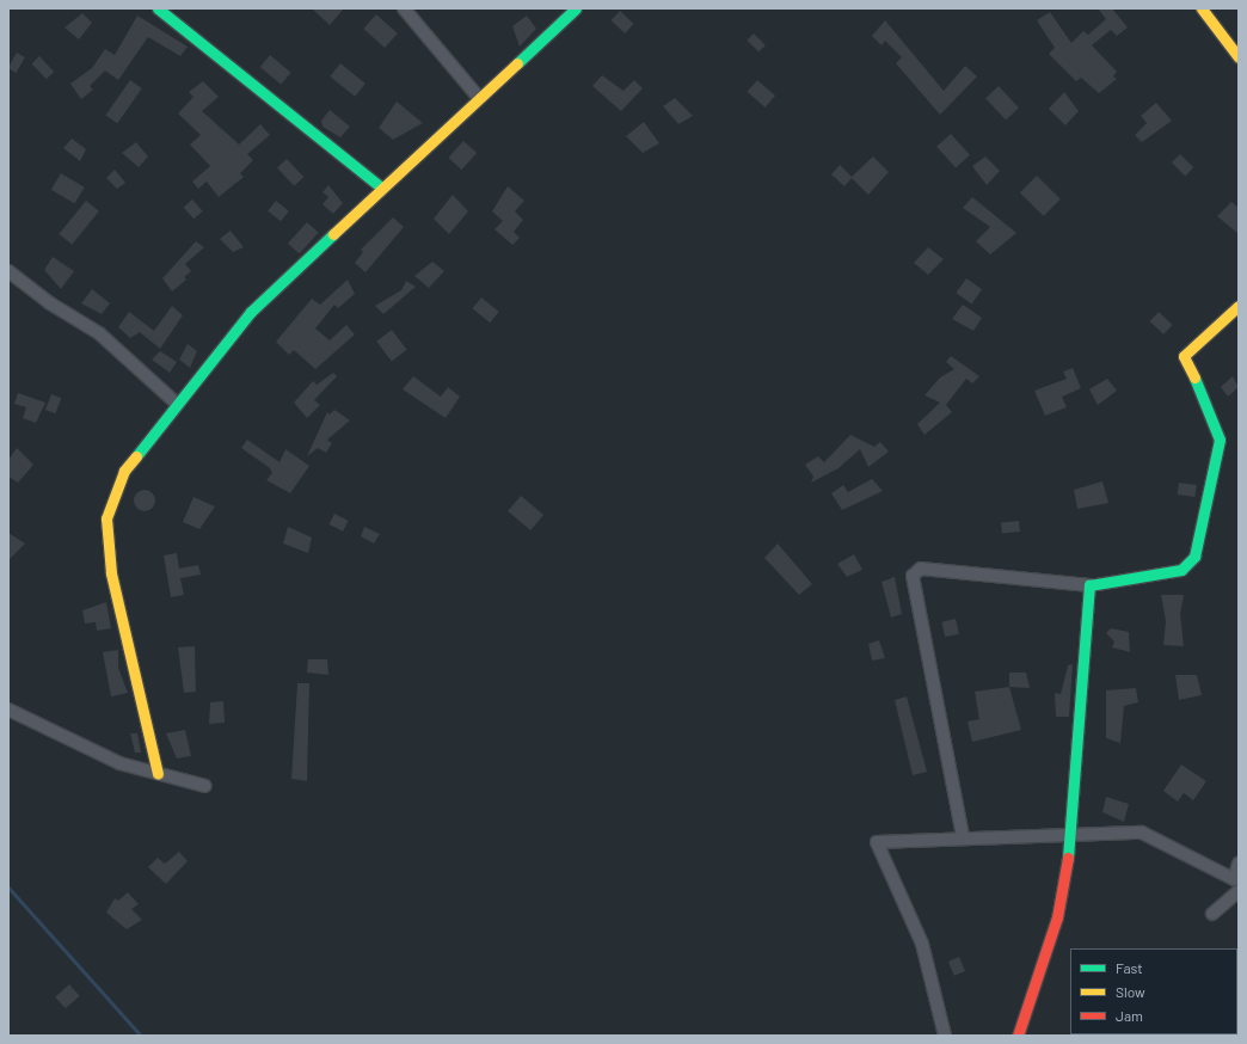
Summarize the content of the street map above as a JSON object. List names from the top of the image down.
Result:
{
  "legend": ["Fast", "Slow", "Jam"]
}
